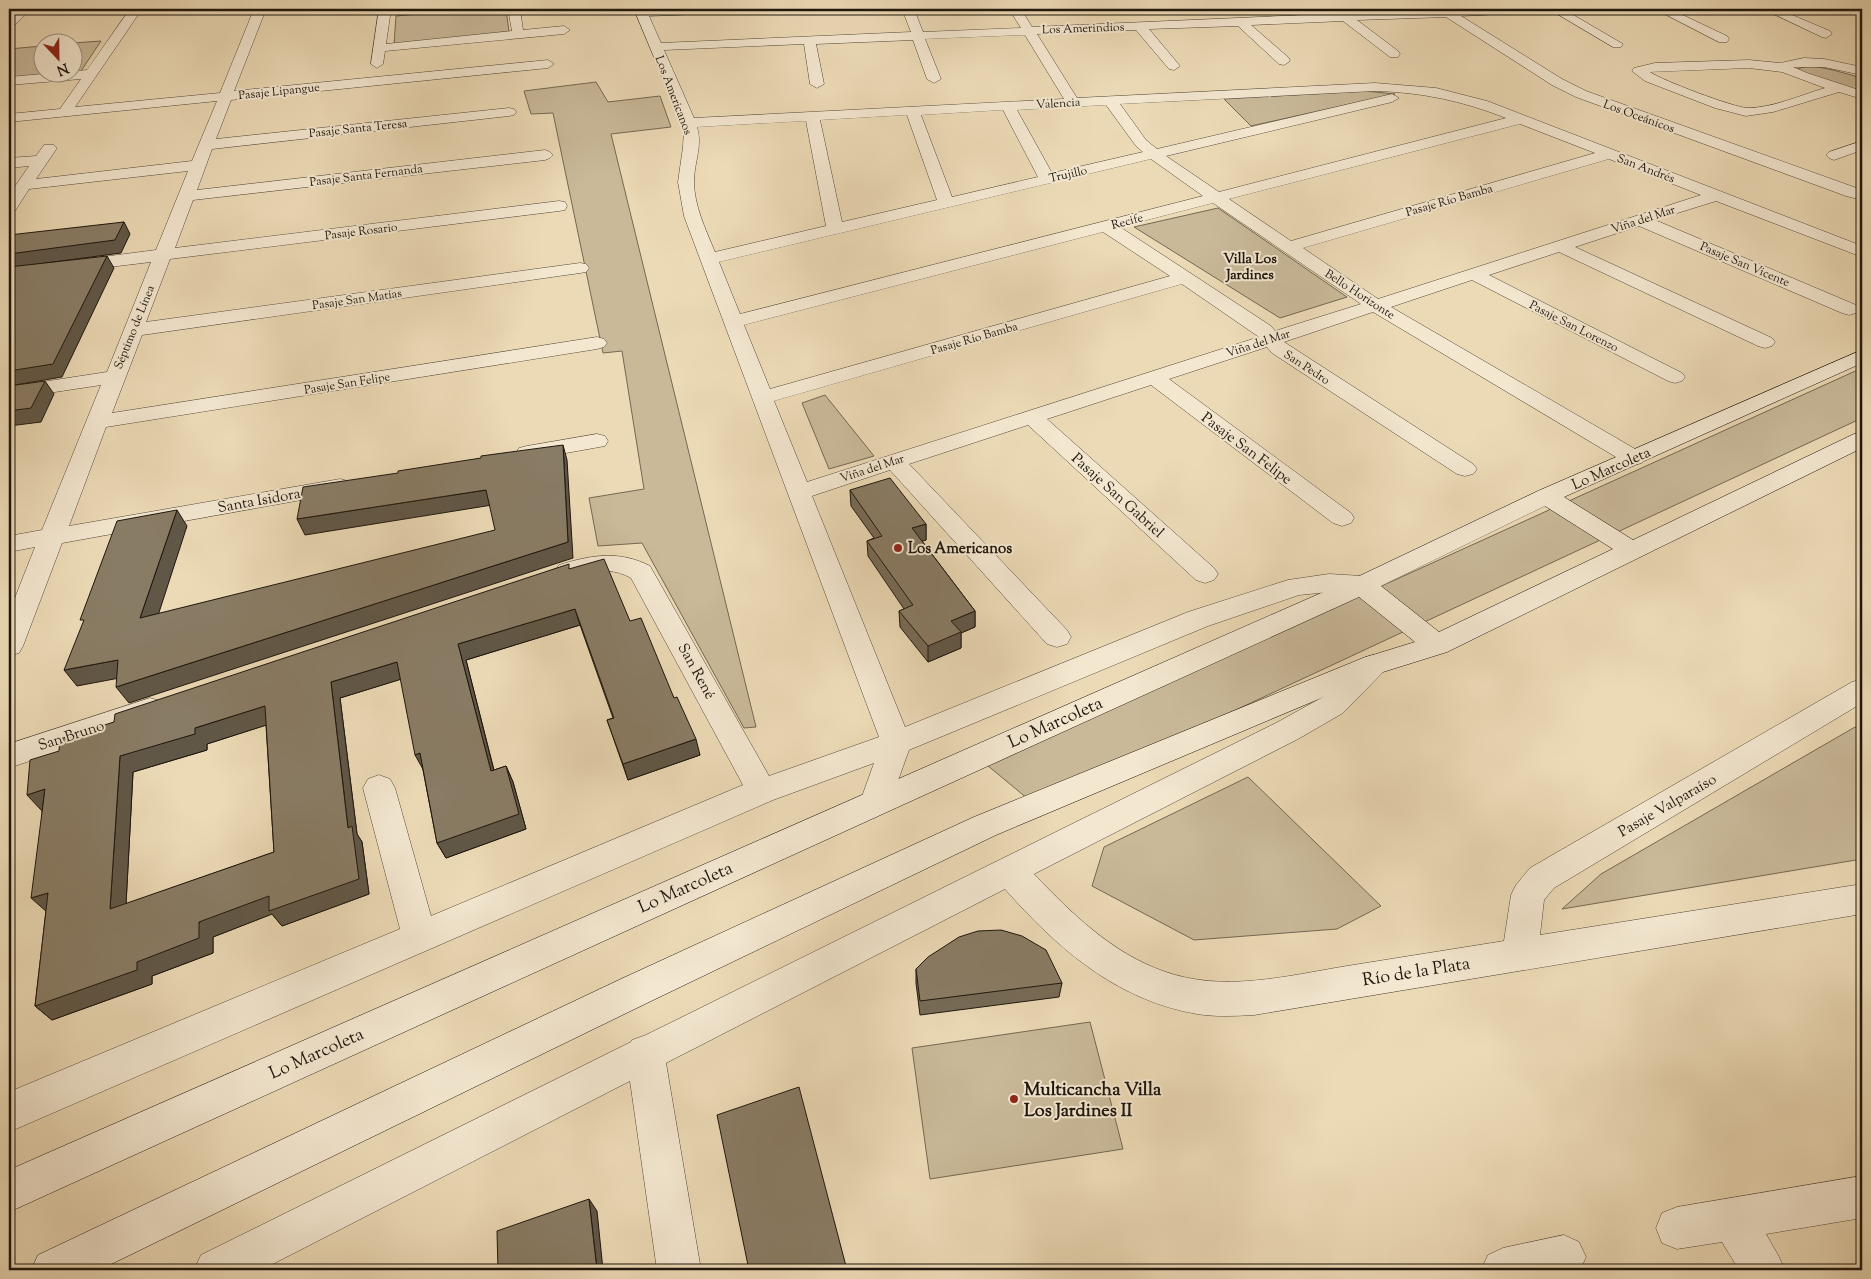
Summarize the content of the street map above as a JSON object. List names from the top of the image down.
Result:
{
  "streets": {
    "street": [
      "Los Amerindios",
      "Pasaje Lipangue",
      "Los Americanos",
      "Valencia",
      "Los Oceánicos",
      "Pasaje Santa Teresa",
      "San Andrés",
      "Trujillo",
      "Pasaje Santa Fernanda",
      "Pasaje Río Bamba",
      "Viña del Mar",
      "Recife",
      "Pasaje Rosario",
      "Pasaje San Vicente",
      "Bello Horizonte",
      "Pasaje San Matías",
      "Pasaje San Lorenzo",
      "Séptimo de Línea",
      "San Pedro",
      "Pasaje San Felipe",
      "Lo Marcoleta",
      "Pasaje San Gabriel",
      "Santa Isidora",
      "San René",
      "San Bruno",
      "Pasaje Valparaíso",
      "Río de la Plata"
    ]
  },
  "crossings": [
    ["Los Amerindios", "Los Americanos"],
    ["Los Amerindios", "Los Oceánicos"],
    ["Pasaje Lipangue", "Séptimo de Línea"],
    ["Los Americanos", "Valencia"],
    ["Los Americanos", "Trujillo"],
    ["Los Americanos", "Pasaje Río Bamba"],
    ["Los Americanos", "Viña del Mar"],
    ["Los Americanos", "Recife"],
    ["Los Americanos", "Lo Marcoleta"],
    ["Valencia", "San Andrés"],
    ["Valencia", "Trujillo"],
    ["Valencia", "Bello Horizonte"],
    ["Pasaje Santa Teresa", "Séptimo de Línea"],
    ["San Andrés", "Trujillo"],
    ["San Andrés", "Pasaje Río Bamba"],
    ["San Andrés", "Viña del Mar"],
    ["San Andrés", "Recife"],
    ["Trujillo", "Bello Horizonte"],
    ["Pasaje Santa Fernanda", "Séptimo de Línea"],
    ["Pasaje Río Bamba", "Bello Horizonte"],
    ["Pasaje Río Bamba", "San Pedro"],
    ["Viña del Mar", "Pasaje San Vicente"],
    ["Viña del Mar", "Bello Horizonte"],
    ["Viña del Mar", "Pasaje San Lorenzo"],
    ["Viña del Mar", "San Pedro"],
    ["Viña del Mar", "Pasaje San Felipe"],
    ["Viña del Mar", "Pasaje San Gabriel"],
    ["Recife", "Bello Horizonte"],
    ["Recife", "San Pedro"],
    ["Pasaje Rosario", "Séptimo de Línea"],
    ["Bello Horizonte", "Lo Marcoleta"],
    ["Pasaje San Matías", "Séptimo de Línea"],
    ["Séptimo de Línea", "Pasaje San Felipe"],
    ["Séptimo de Línea", "Santa Isidora"],
    ["Lo Marcoleta", "San René"],
    ["Pasaje Valparaíso", "Río de la Plata"]
  ],
  "districts": ["Villa Los Jardines"],
  "places": ["Los Americanos", "Multicancha Villa Los Jardines II"],
  "north": "bottom"
}
